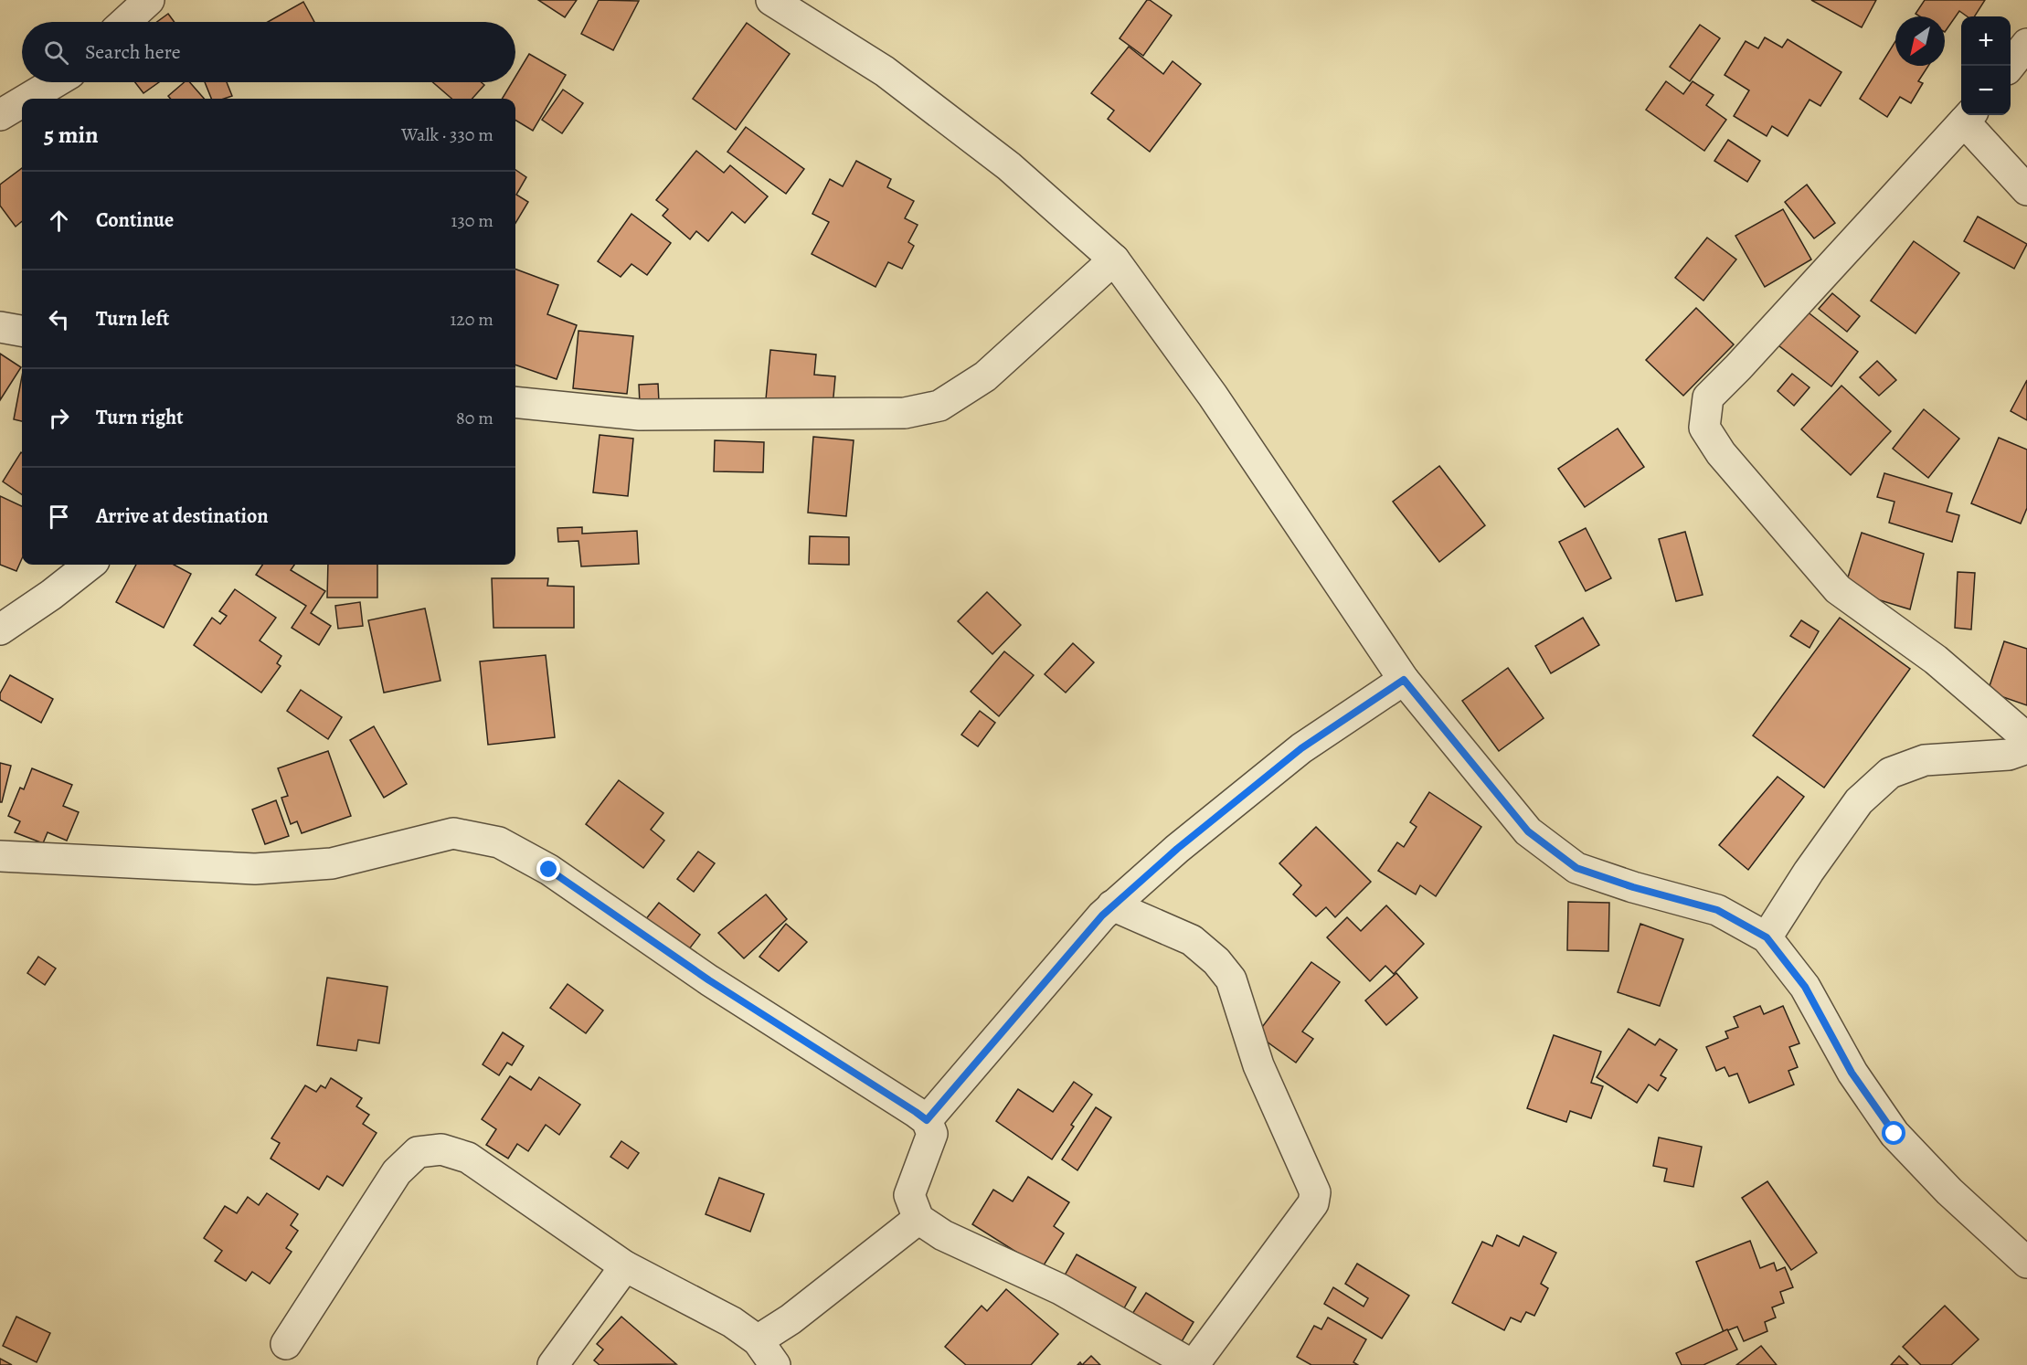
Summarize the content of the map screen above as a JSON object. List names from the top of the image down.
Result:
{
  "north": "bottom left",
  "page": {
    "map_buttons": ["+", "−"],
    "search": "Search here",
    "heading": ["5 min", "Walk · 330 m"],
    "list": [
      ["Continue", "130 m"],
      ["Turn left", "120 m"],
      ["Turn right", "80 m"],
      "Arrive at destination"
    ]
  }
}
